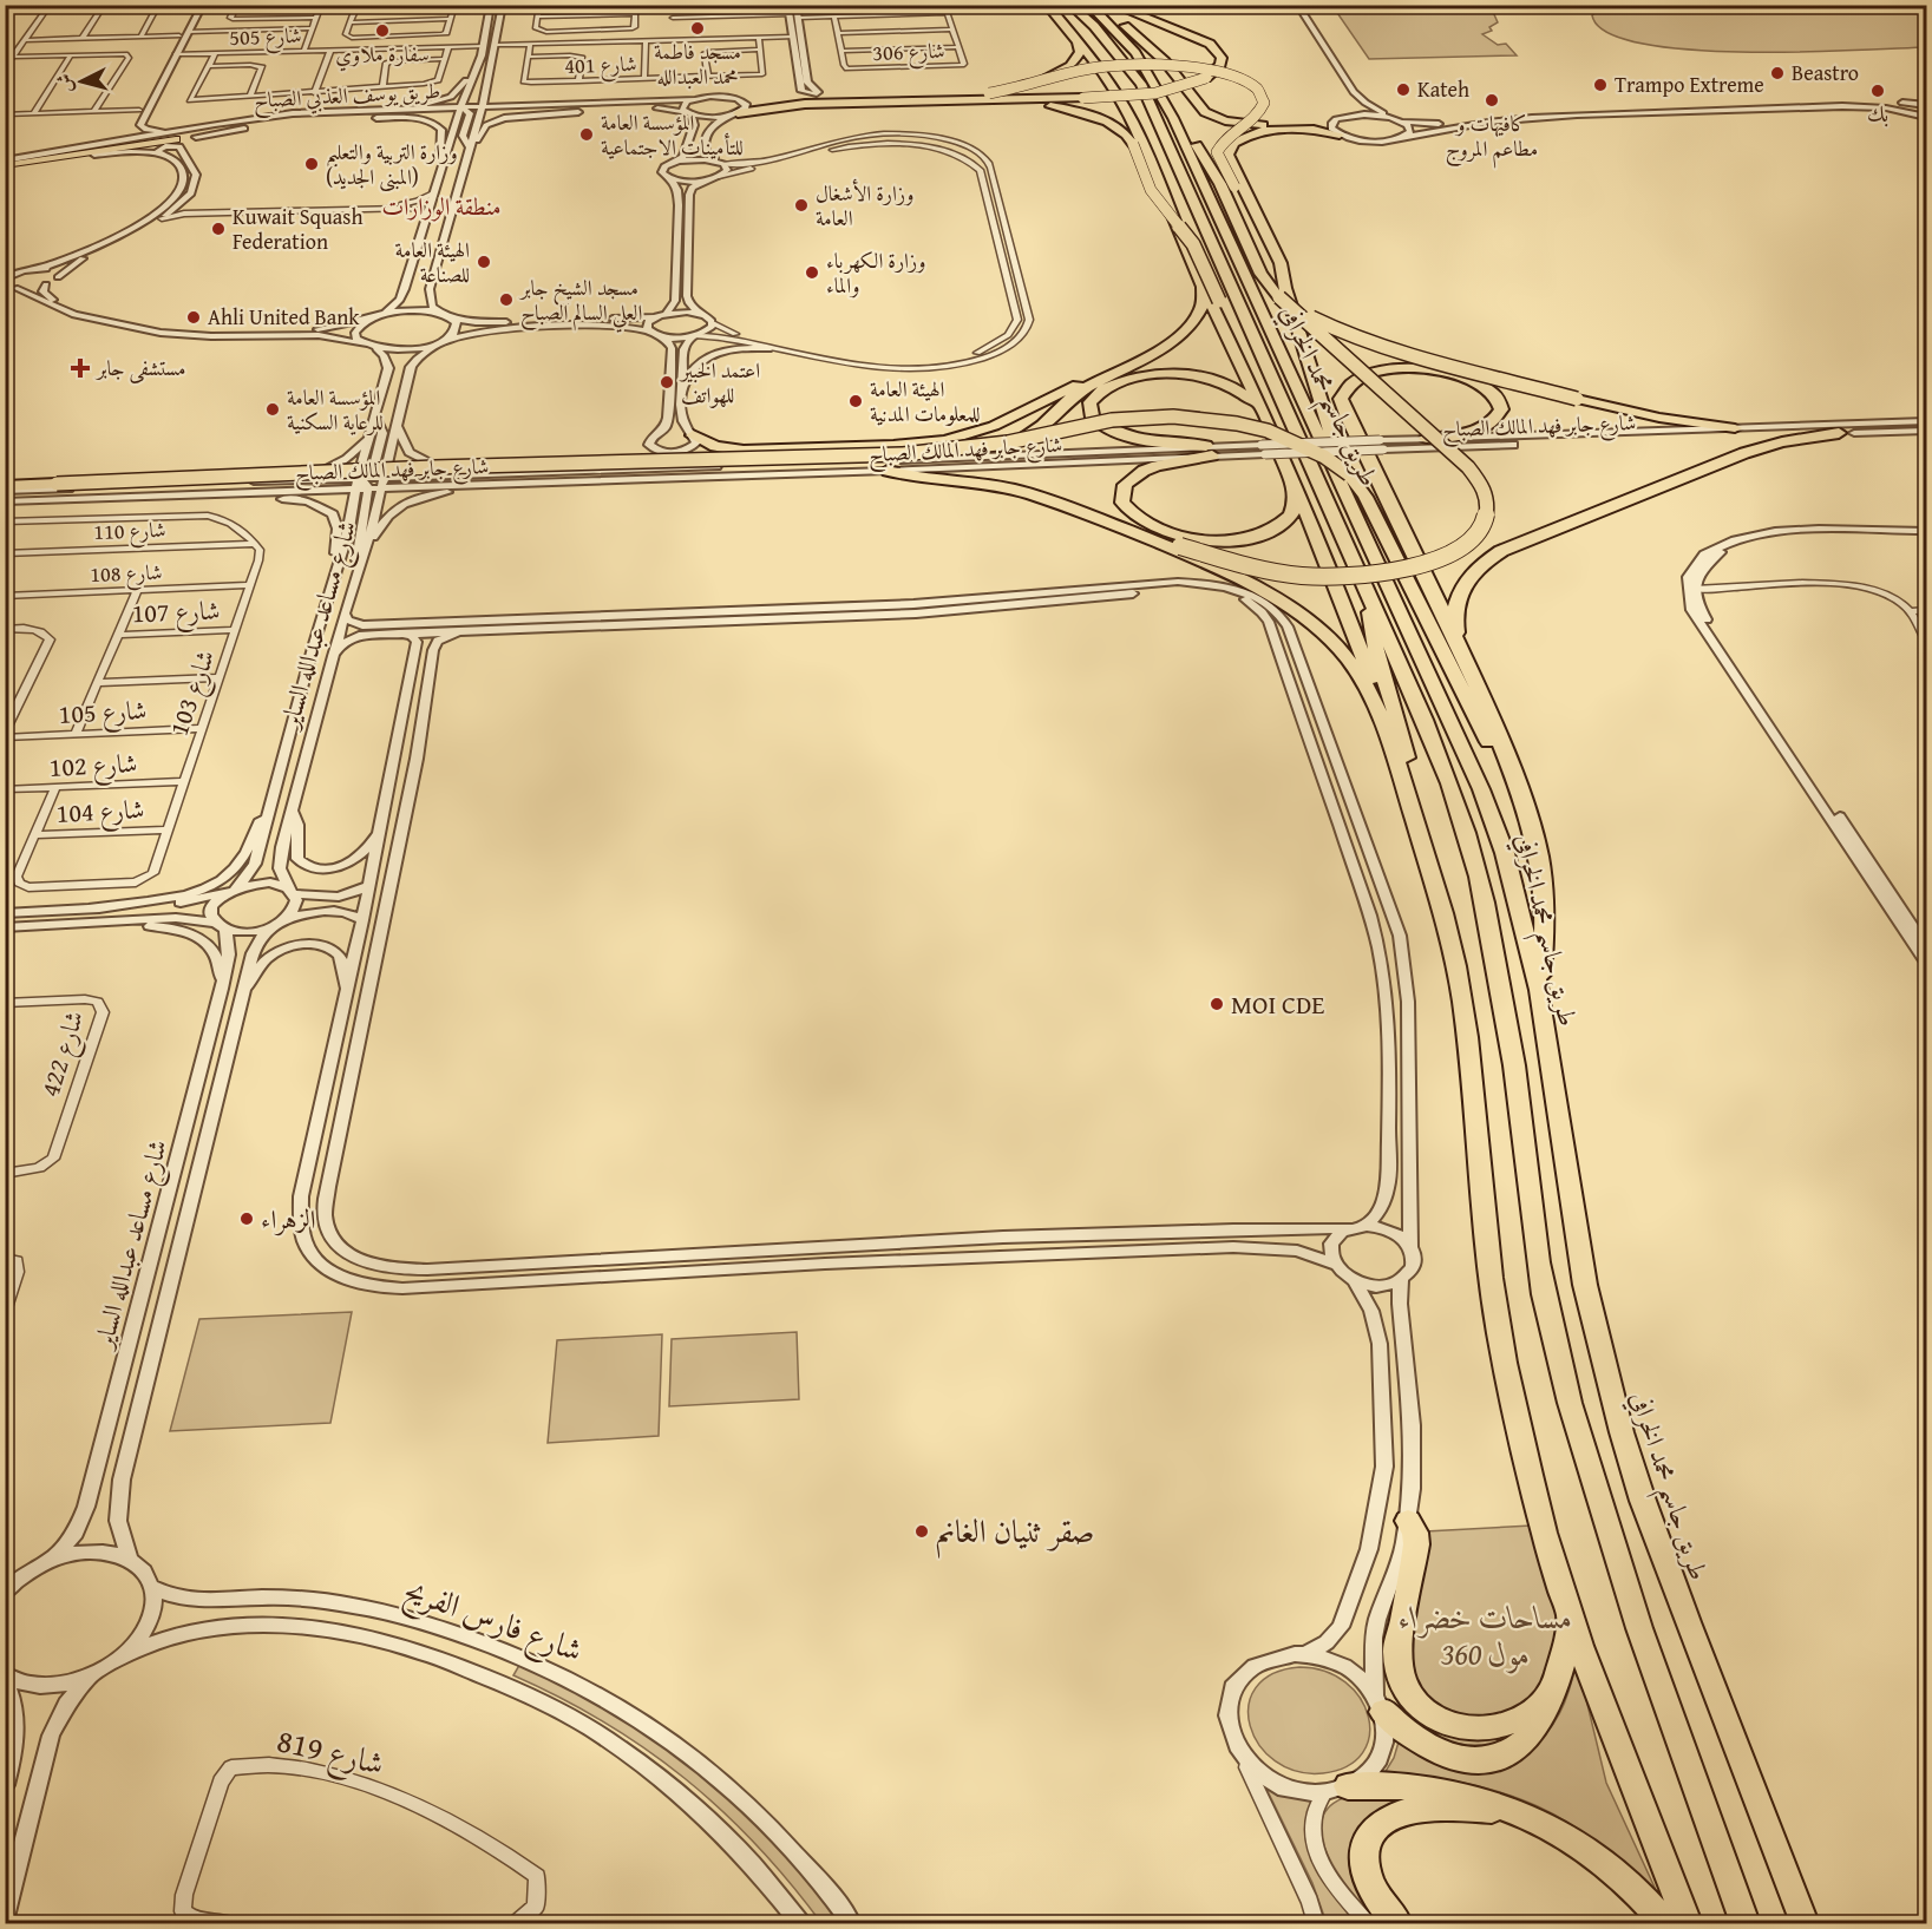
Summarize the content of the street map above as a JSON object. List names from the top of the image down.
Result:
{
  "streets": {
    "highway": ["طريق جاسم محمد الخرافي"],
    "street": [
      "شارع 505",
      "شارع 306",
      "شارع 401",
      "طريق يوسف العذبي الصباح",
      "شارع جابر فهد المالك الصباح",
      "شارع 110",
      "شارع 108",
      "شارع 107",
      "شارع مساعد عبدالله الساير",
      "شارع 103",
      "شارع 105",
      "شارع 102",
      "شارع 104",
      "شارع 422",
      "شارع فارس الفريح",
      "شارع 819"
    ]
  },
  "crossings": [
    ["شارع جابر فهد المالك الصباح", "شارع مساعد عبدالله الساير"],
    ["شارع 110", "شارع 103"],
    ["شارع 108", "شارع 103"],
    ["شارع 107", "شارع 103"],
    ["شارع 103", "شارع 105"],
    ["شارع 103", "شارع 102"],
    ["شارع 103", "شارع 104"]
  ],
  "districts": ["منطقة الوزارات"],
  "parks": ["مساحات خضراء 360 مول"],
  "places": {
    "other": [
      "مسجد فاطمة محمد العبدالله",
      "سفارة ملاوي",
      "Beastro",
      "Trampo Extreme",
      "Kateh",
      "بك",
      "كافيهات و مطاعم المروج",
      "المؤسسة العامة للتأمينات الاجتماعية",
      "وزارة التربية والتعليم (المبنى الجديد)",
      "وزارة الأشغال العامة",
      "Kuwait Squash Federation",
      "الهيئة العامة للصناعة",
      "وزارة الكهرباء والماء",
      "مسجد الشيخ جابر العلي السالم الصباح",
      "Ahli United Bank",
      "اعتمد الخبير للهواتف",
      "الهيئة العامة للمعلومات المدنية",
      "المؤسسة العامة للرعاية السكنية",
      "MOI CDE",
      "الزهراء",
      "صقر ثنيان الغانم"
    ],
    "health": ["مستشفى جابر"]
  },
  "north": "left"
}
